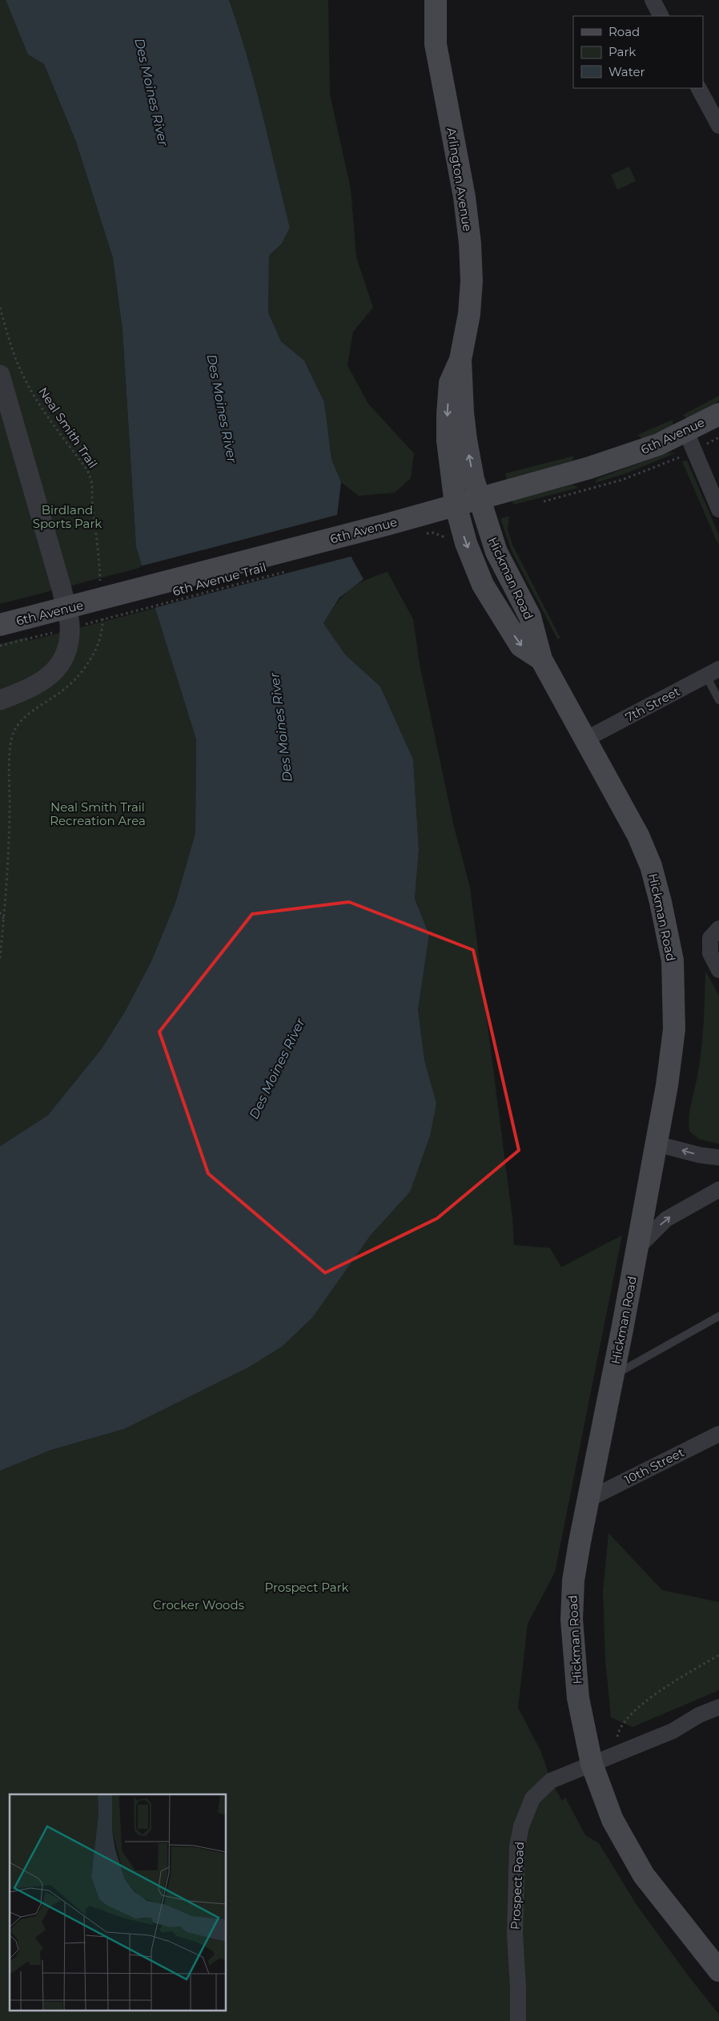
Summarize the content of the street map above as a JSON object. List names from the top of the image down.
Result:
{
  "streets": {
    "main road": ["Arlington Avenue", "6th Avenue", "Hickman Road"],
    "street": ["7th Street", "10th Street", "Prospect Road"],
    "path": ["Neal Smith Trail", "6th Avenue Trail"]
  },
  "crossings": [
    ["Arlington Avenue", "6th Avenue"],
    ["Arlington Avenue", "Hickman Road"],
    ["6th Avenue", "Hickman Road"],
    ["Hickman Road", "7th Street"],
    ["Hickman Road", "10th Street"],
    ["Hickman Road", "Prospect Road"]
  ],
  "water": ["Des Moines River"],
  "parks": [
    "Birdland Sports Park",
    "Neal Smith Trail Recreation Area",
    "Prospect Park",
    "Crocker Woods"
  ],
  "legend": ["Road", "Park", "Water"]
}
